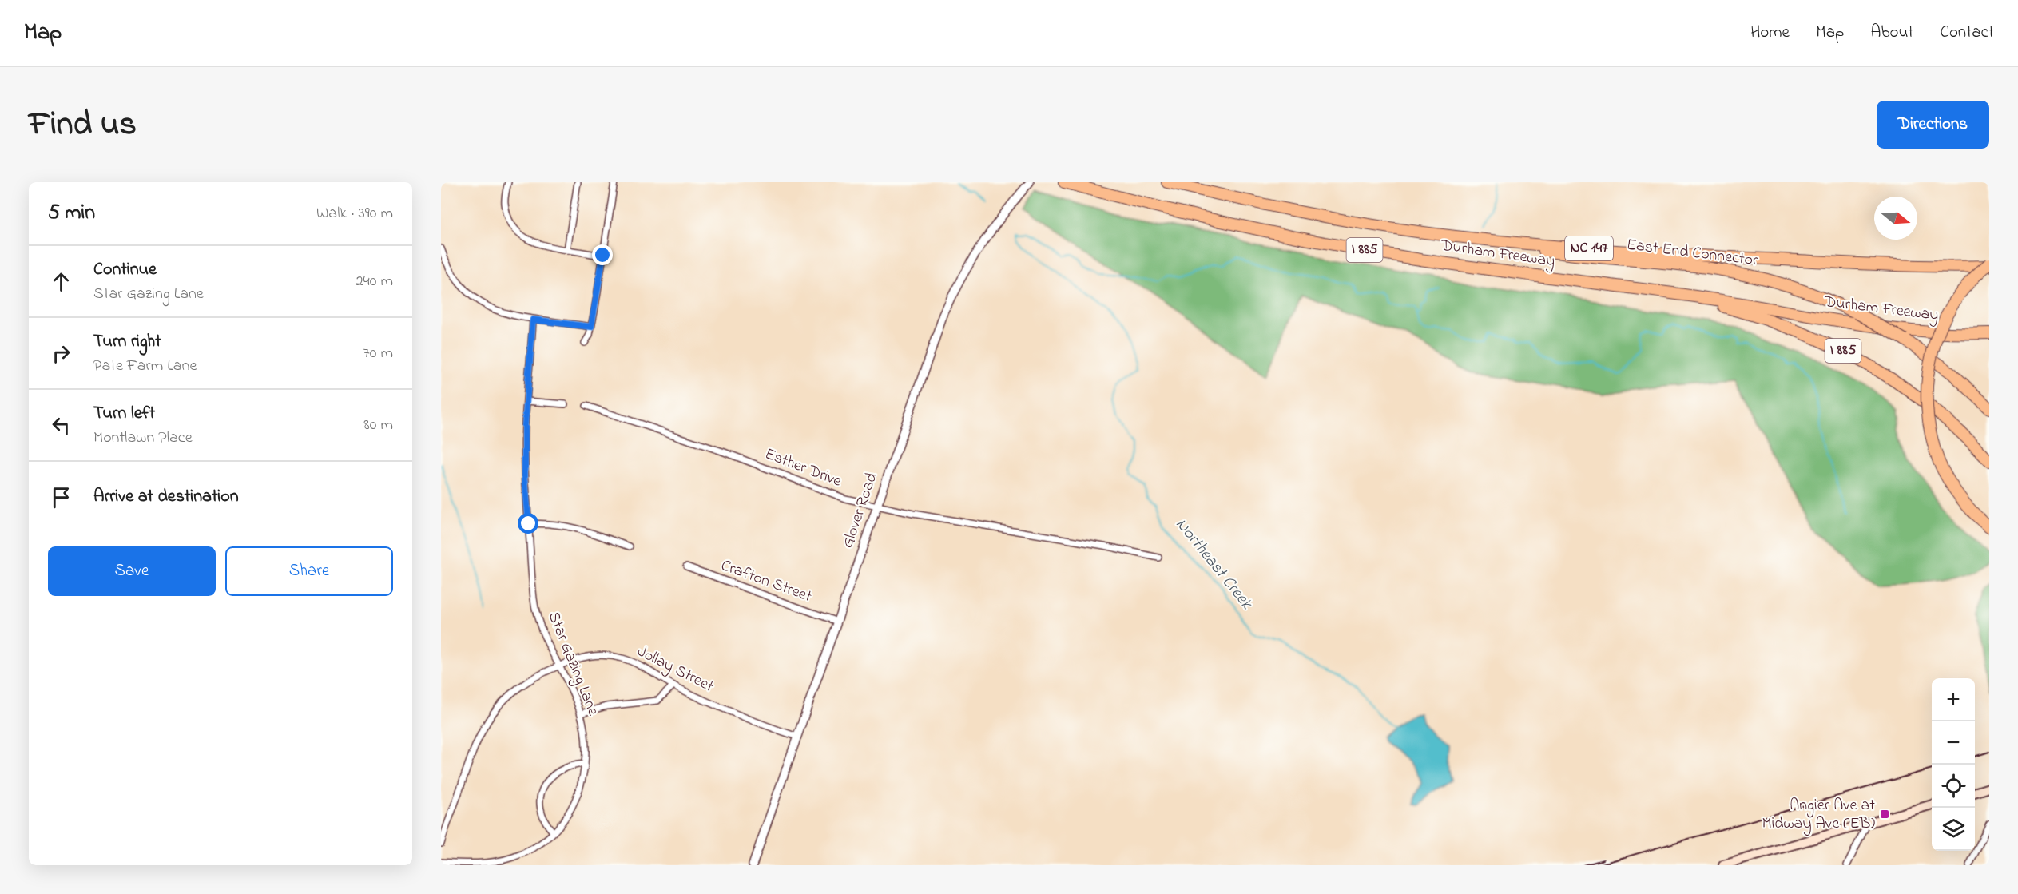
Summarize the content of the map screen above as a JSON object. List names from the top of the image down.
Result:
{
  "streets": {
    "highway": [
      "NC 147",
      "I 885",
      "East End Connector",
      "Durham Freeway"
    ],
    "street": [
      "Esther Drive",
      "Glover Road",
      "Crafton Street",
      "Star Gazing Lane",
      "Jollay Street"
    ]
  },
  "crossings": [
    ["I 885", "Durham Freeway"],
    ["East End Connector", "Durham Freeway"],
    ["Esther Drive", "Glover Road"],
    ["Glover Road", "Crafton Street"],
    ["Glover Road", "Jollay Street"],
    ["Star Gazing Lane", "Jollay Street"]
  ],
  "water": ["Northeast Creek"],
  "places": {
    "transit": ["Angier Ave at Midway Ave (EB)"]
  },
  "north": "right",
  "page": {
    "header": "Map",
    "nav": [
      "Home",
      "Map",
      "About",
      "Contact"
    ],
    "title": "Find us",
    "buttons": [
      "Directions",
      ["Save", "Share"]
    ],
    "heading": ["5 min", "Walk · 390 m"],
    "list": [
      ["Continue", "Star Gazing Lane", "240 m"],
      ["Turn right", "Pate Farm Lane", "70 m"],
      ["Turn left", "Montlawn Place", "80 m"],
      "Arrive at destination"
    ],
    "map_buttons": ["+", "−"]
  }
}
